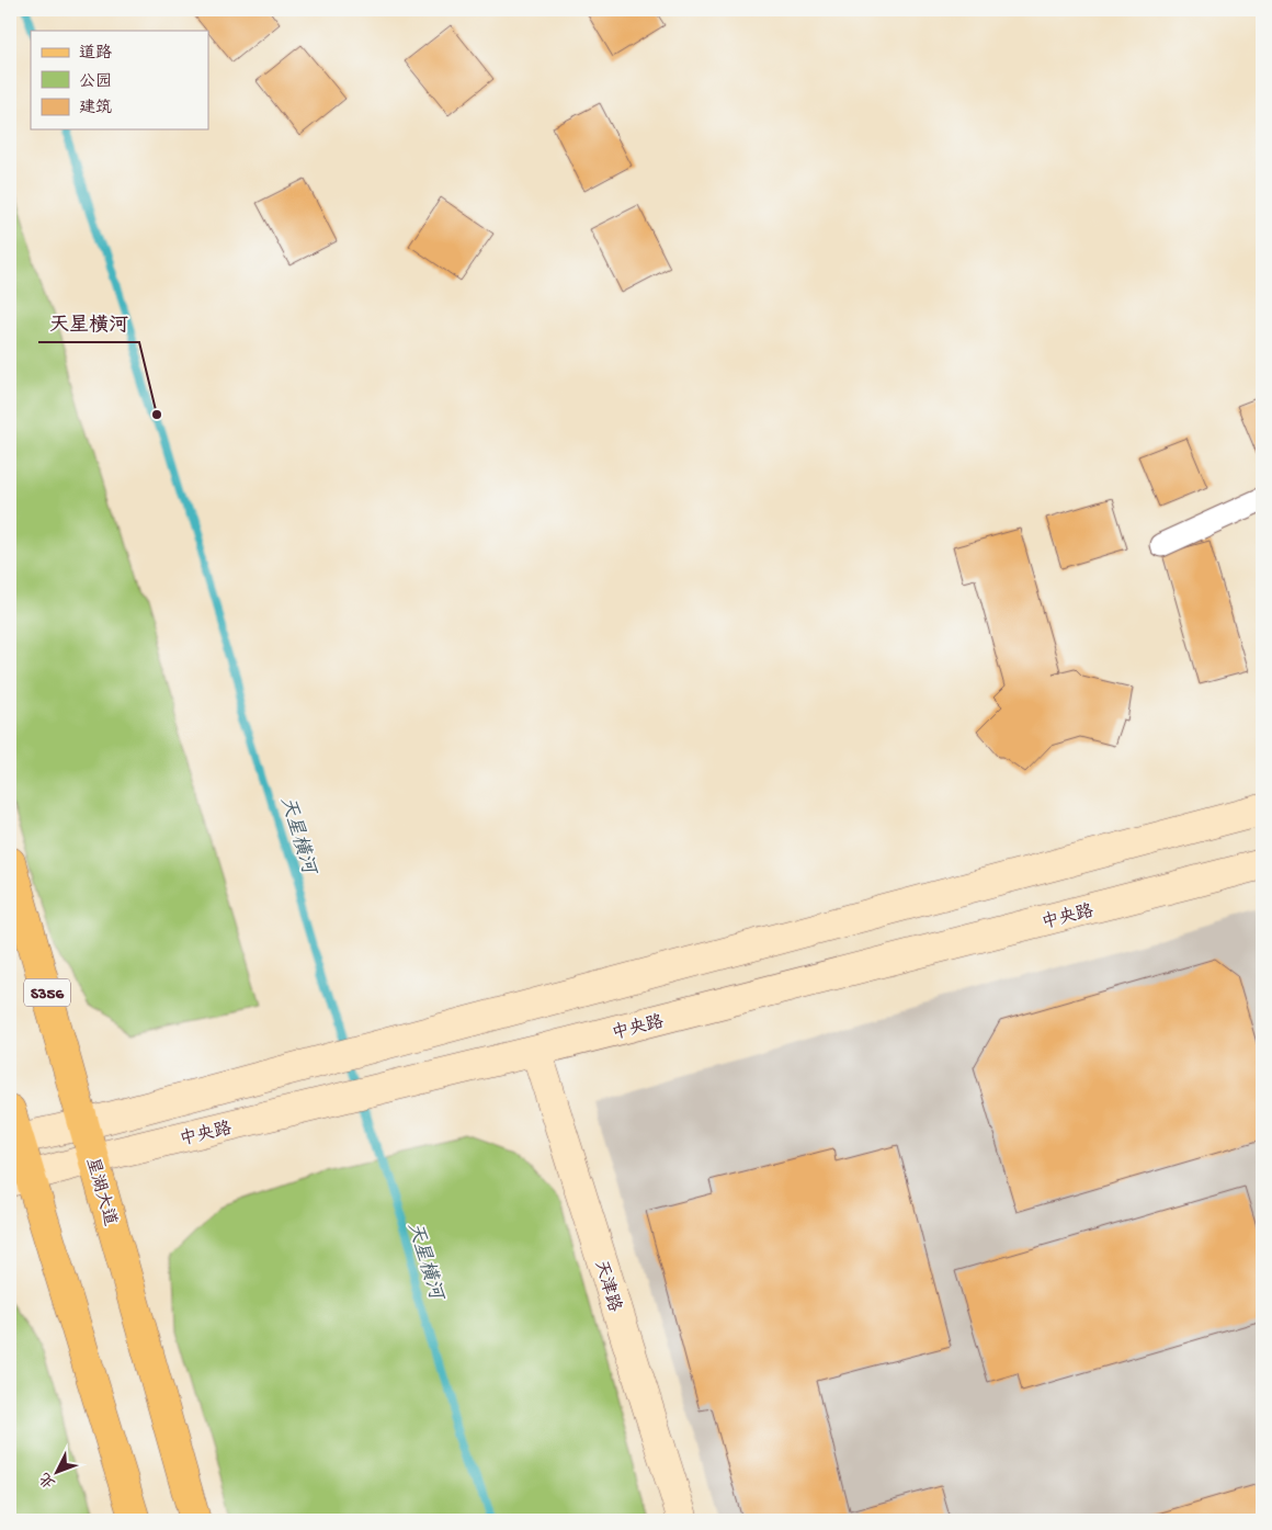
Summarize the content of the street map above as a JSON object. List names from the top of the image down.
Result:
{
  "streets": {
    "main road": ["S356", "星湖大道"],
    "street": ["中央路", "天津路"]
  },
  "crossings": [
    ["中央路", "星湖大道"],
    ["中央路", "天津路"]
  ],
  "water": ["天星横河"],
  "places": ["天星横河"],
  "legend": ["道路", "公园", "建筑"],
  "north": "bottom left"
}
